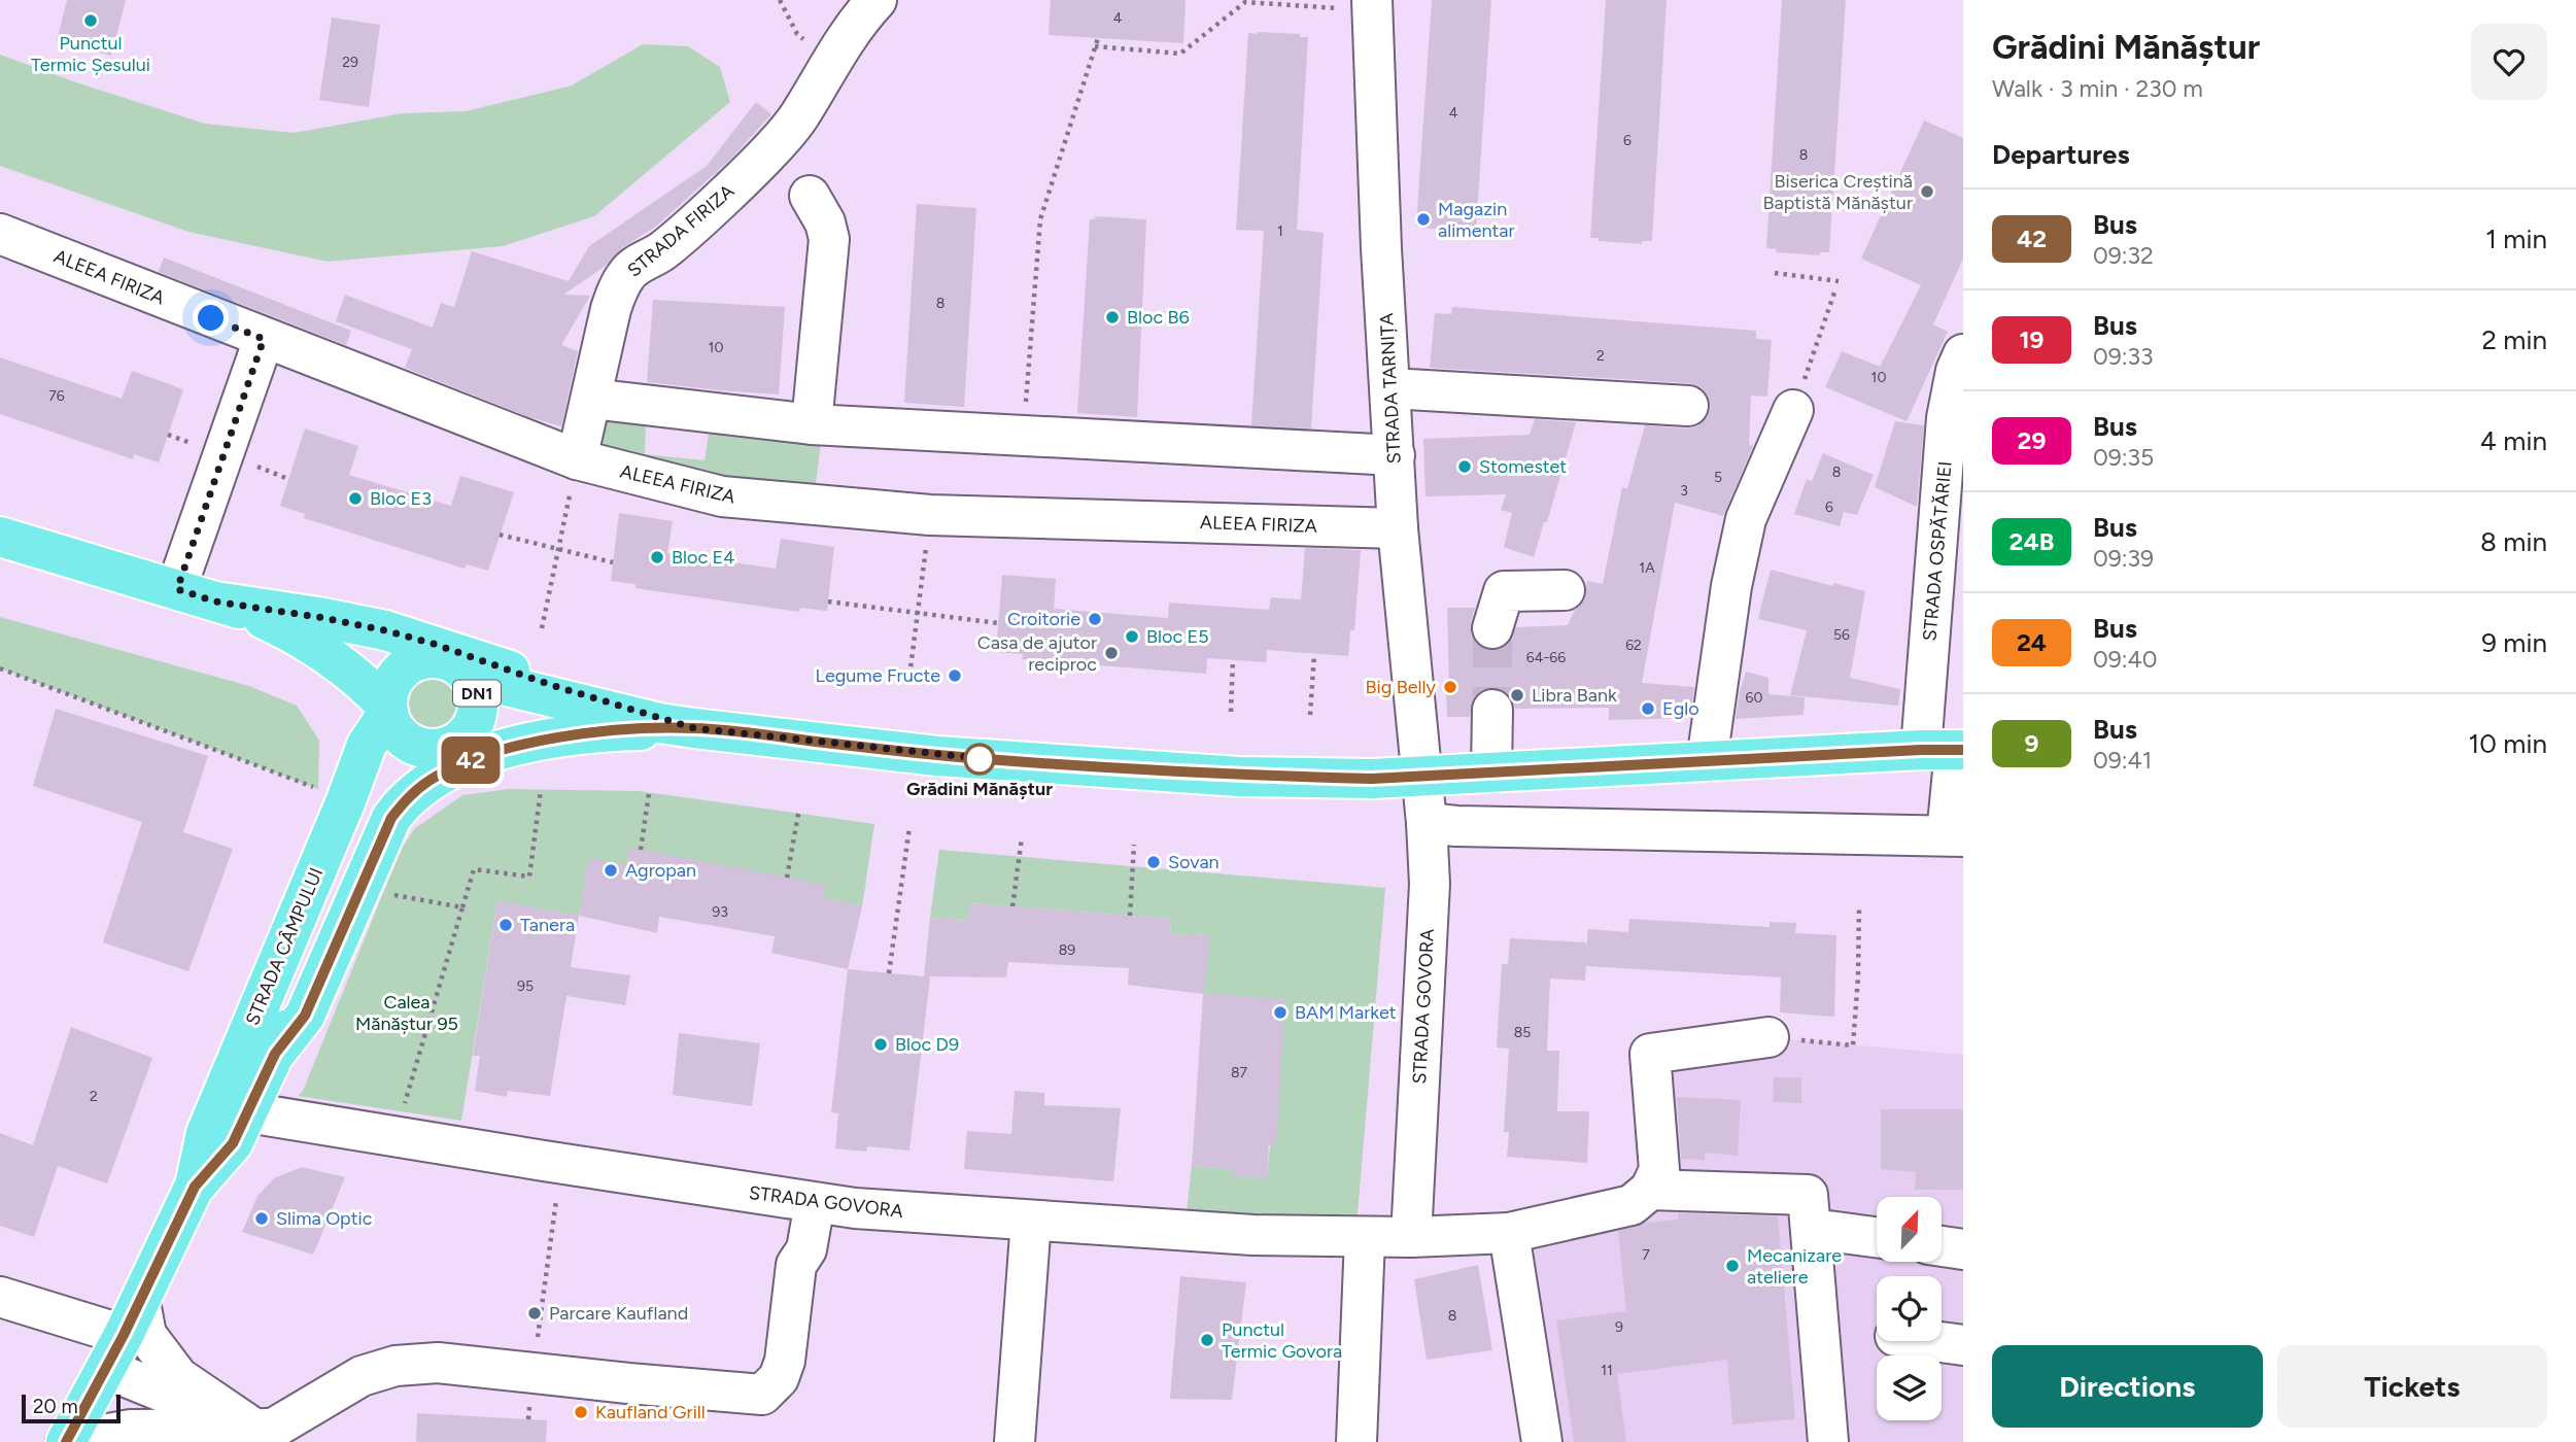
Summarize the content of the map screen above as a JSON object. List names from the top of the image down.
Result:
{
  "streets": {
    "main road": ["DN1", "STRADA CÂMPULUI"],
    "street": [
      "STRADA FIRIZA",
      "ALEEA FIRIZA",
      "STRADA TARNIȚA",
      "STRADA OSPĂTĂRIEI",
      "STRADA GOVORA"
    ]
  },
  "crossings": [
    ["STRADA FIRIZA", "ALEEA FIRIZA"],
    ["ALEEA FIRIZA", "STRADA TARNIȚA"],
    ["STRADA TARNIȚA", "DN1"],
    ["STRADA TARNIȚA", "STRADA GOVORA"],
    ["STRADA OSPĂTĂRIEI", "DN1"],
    ["DN1", "STRADA CÂMPULUI"],
    ["DN1", "STRADA GOVORA"],
    ["STRADA CÂMPULUI", "STRADA GOVORA"]
  ],
  "parks": ["Calea Mănăștur 95"],
  "places": [
    "Punctul Termic Șesului",
    "Biserica Creștină Baptistă Mănăștur",
    "Magazin alimentar",
    "Bloc B6",
    "Stomestet",
    "Bloc E3",
    "Bloc E4",
    "Croitorie",
    "Bloc E5",
    "Casa de ajutor reciproc",
    "Legume Fructe",
    "Big Belly",
    "Libra Bank",
    "Eglo",
    "Grădini Mănăștur",
    "Sovan",
    "Agropan",
    "Tanera",
    "BAM Market",
    "Bloc D9",
    "Slima Optic",
    "Mecanizare ateliere",
    "Parcare Kaufland",
    "Punctul Termic Govora",
    "Kaufland Grill"
  ],
  "lines": ["bus line 42"],
  "house_numbers": [
    "4",
    "29",
    "4",
    "6",
    "8",
    "1",
    "8",
    "10",
    "2",
    "10",
    "76",
    "8",
    "5",
    "3",
    "6",
    "1A",
    "56",
    "62",
    "64-66",
    "60",
    "93",
    "89",
    "95",
    "85",
    "87",
    "2",
    "7",
    "8",
    "9",
    "11"
  ],
  "scale_bar": "20 m",
  "north": "top right",
  "page": {
    "on_map": "42",
    "heading": [
      ["Grădini Mănăștur", "Walk · 3 min · 230 m"],
      "Departures"
    ],
    "list": [
      {
        "mark": "42",
        "name": "Bus",
        "note": "09:32",
        "value": "1 min"
      },
      {
        "mark": "19",
        "name": "Bus",
        "note": "09:33",
        "value": "2 min"
      },
      {
        "mark": "29",
        "name": "Bus",
        "note": "09:35",
        "value": "4 min"
      },
      {
        "mark": "24B",
        "name": "Bus",
        "note": "09:39",
        "value": "8 min"
      },
      {
        "mark": "24",
        "name": "Bus",
        "note": "09:40",
        "value": "9 min"
      },
      {
        "mark": "9",
        "name": "Bus",
        "note": "09:41",
        "value": "10 min"
      }
    ],
    "buttons": ["Directions", "Tickets"],
    "scale": "20 m"
  }
}
